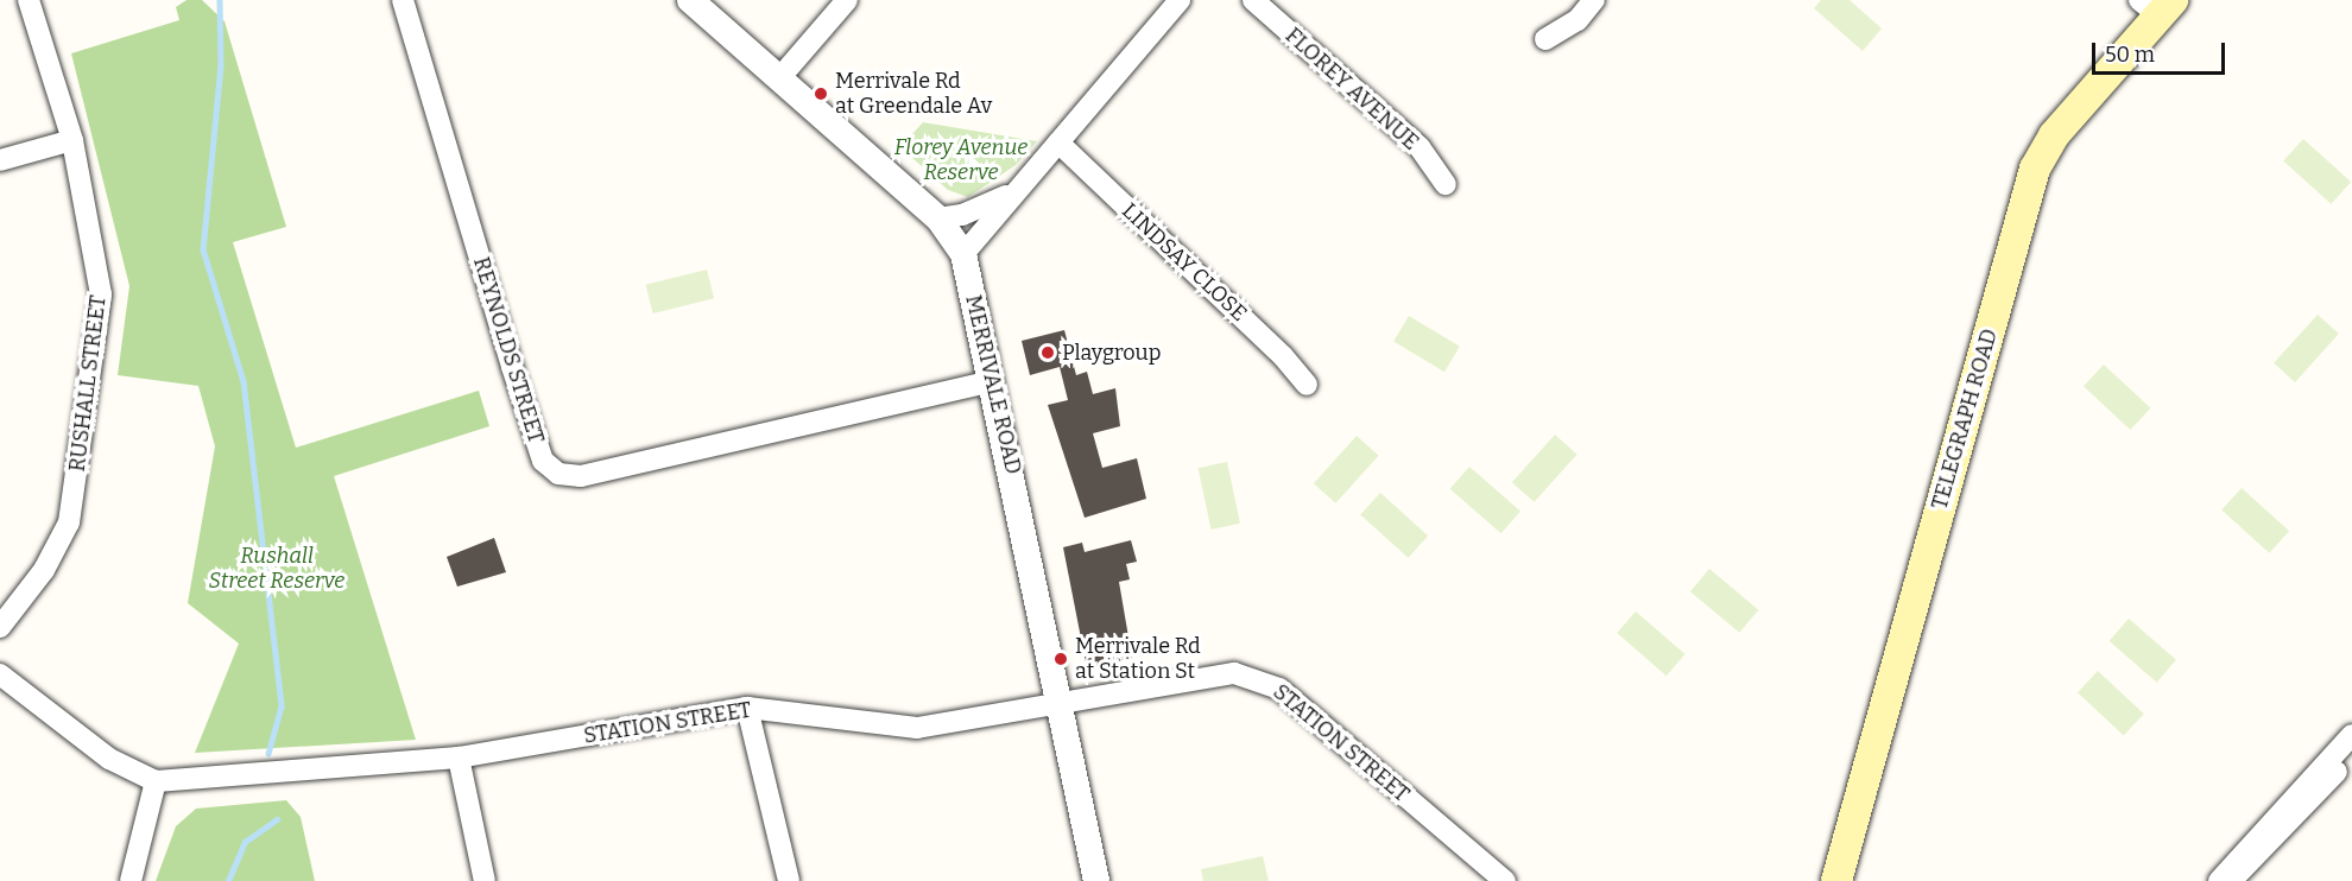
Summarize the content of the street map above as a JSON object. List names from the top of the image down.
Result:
{
  "streets": {
    "main road": ["TELEGRAPH ROAD"],
    "street": [
      "FLOREY AVENUE",
      "LINDSAY CLOSE",
      "REYNOLDS STREET",
      "RUSHALL STREET",
      "MERRIVALE ROAD",
      "STATION STREET"
    ]
  },
  "crossings": [
    ["REYNOLDS STREET", "MERRIVALE ROAD"],
    ["MERRIVALE ROAD", "STATION STREET"]
  ],
  "parks": ["Florey Avenue Reserve", "Rushall Street Reserve"],
  "places": ["Merrivale Rd at Greendale Av", "Playgroup", "Merrivale Rd at Station St"],
  "scale_bar": "50 m"
}
